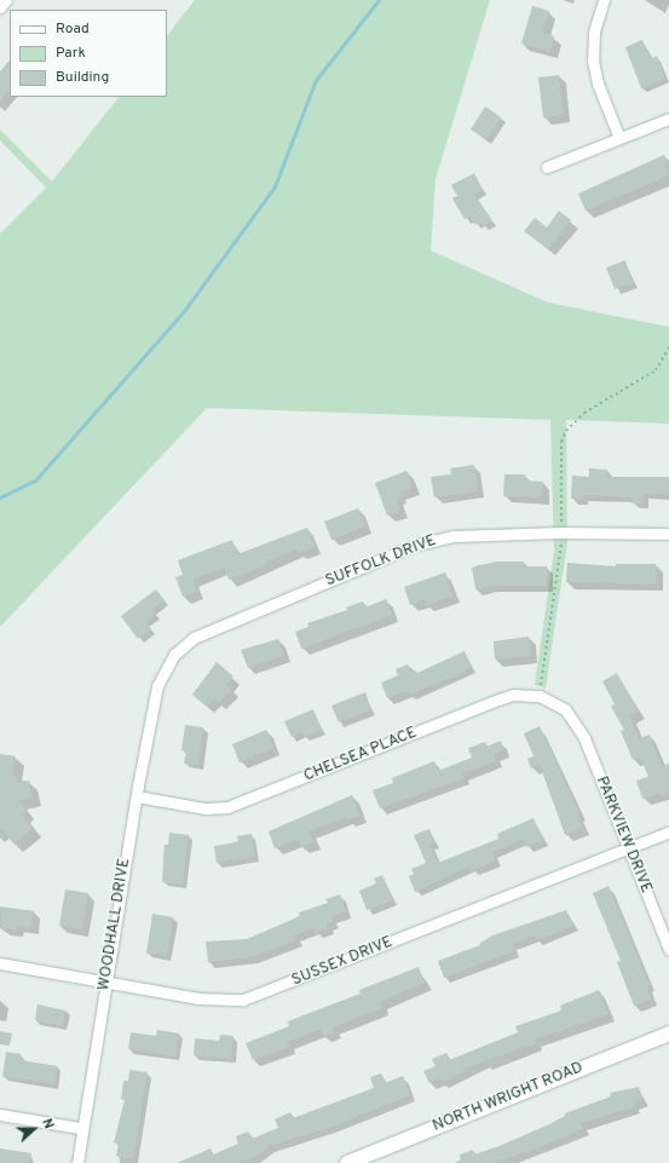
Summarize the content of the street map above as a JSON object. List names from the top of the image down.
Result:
{
  "streets": {
    "main road": ["NORTH WRIGHT ROAD"],
    "street": [
      "SUFFOLK DRIVE",
      "CHELSEA PLACE",
      "PARKVIEW DRIVE",
      "WOODHALL DRIVE",
      "SUSSEX DRIVE"
    ]
  },
  "crossings": [
    ["SUFFOLK DRIVE", "WOODHALL DRIVE"],
    ["CHELSEA PLACE", "PARKVIEW DRIVE"],
    ["CHELSEA PLACE", "WOODHALL DRIVE"],
    ["PARKVIEW DRIVE", "SUSSEX DRIVE"],
    ["WOODHALL DRIVE", "SUSSEX DRIVE"]
  ],
  "legend": ["Road", "Park", "Building"],
  "north": "right"
}
